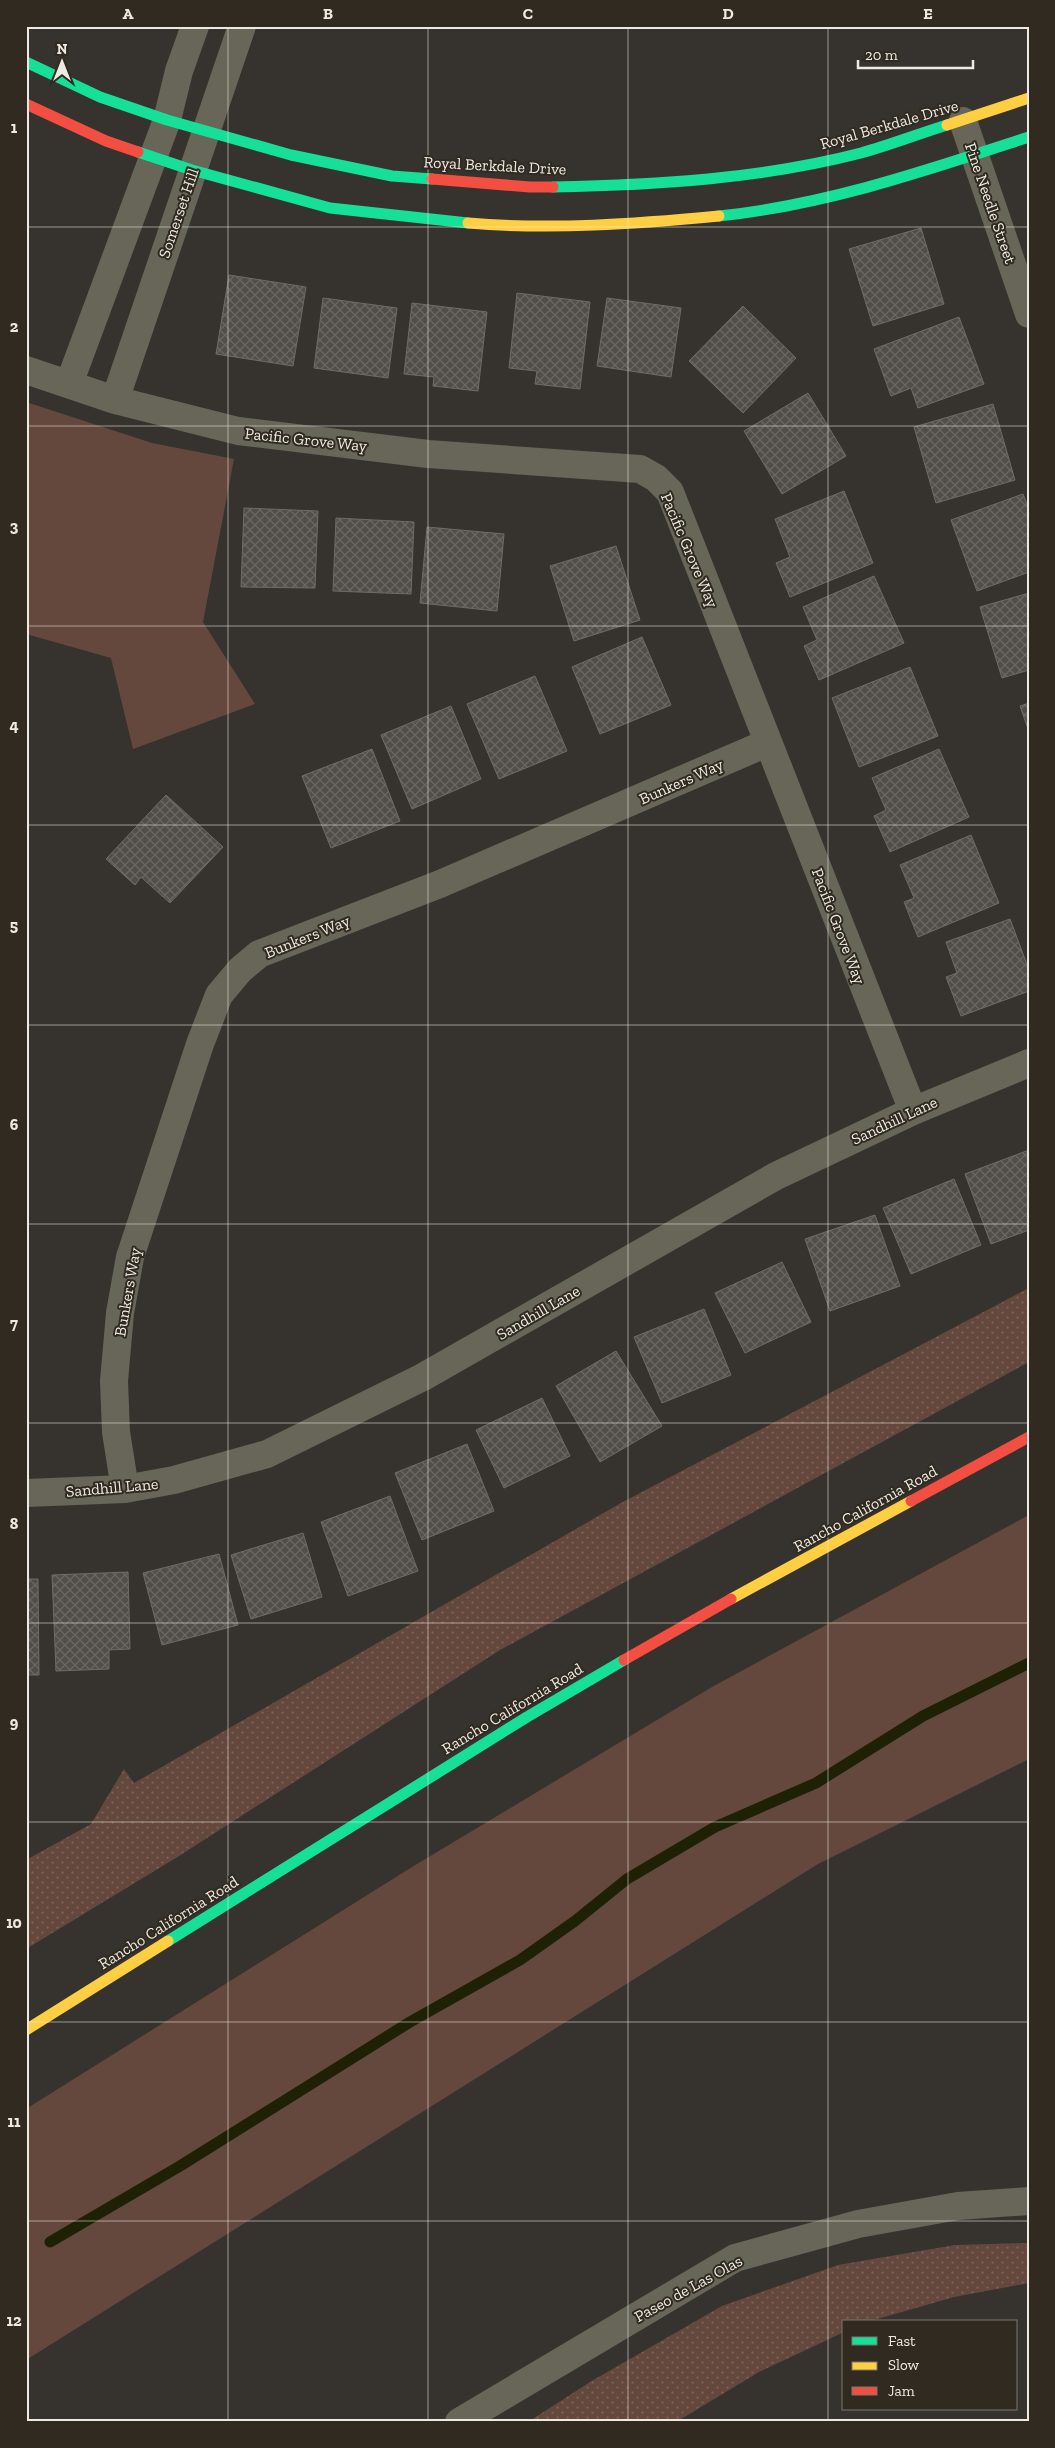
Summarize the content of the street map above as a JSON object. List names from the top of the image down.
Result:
{
  "streets": {
    "street": [
      "Royal Berkdale Drive",
      "Pine Needle Street",
      "Somerset Hill",
      "Pacific Grove Way",
      "Bunkers Way",
      "Sandhill Lane",
      "Rancho California Road",
      "Paseo de Las Olas"
    ]
  },
  "crossings": [
    ["Royal Berkdale Drive", "Pine Needle Street"],
    ["Royal Berkdale Drive", "Somerset Hill"],
    ["Somerset Hill", "Pacific Grove Way"],
    ["Pacific Grove Way", "Bunkers Way"],
    ["Pacific Grove Way", "Sandhill Lane"],
    ["Bunkers Way", "Sandhill Lane"]
  ],
  "legend": ["Fast", "Slow", "Jam"],
  "scale_bar": "20 m",
  "north": "top",
  "grid": {
    "columns": [
      "A",
      "B",
      "C",
      "D",
      "E"
    ],
    "rows": [
      "1",
      "2",
      "3",
      "4",
      "5",
      "6",
      "7",
      "8",
      "9",
      "10",
      "11",
      "12"
    ]
  }
}
